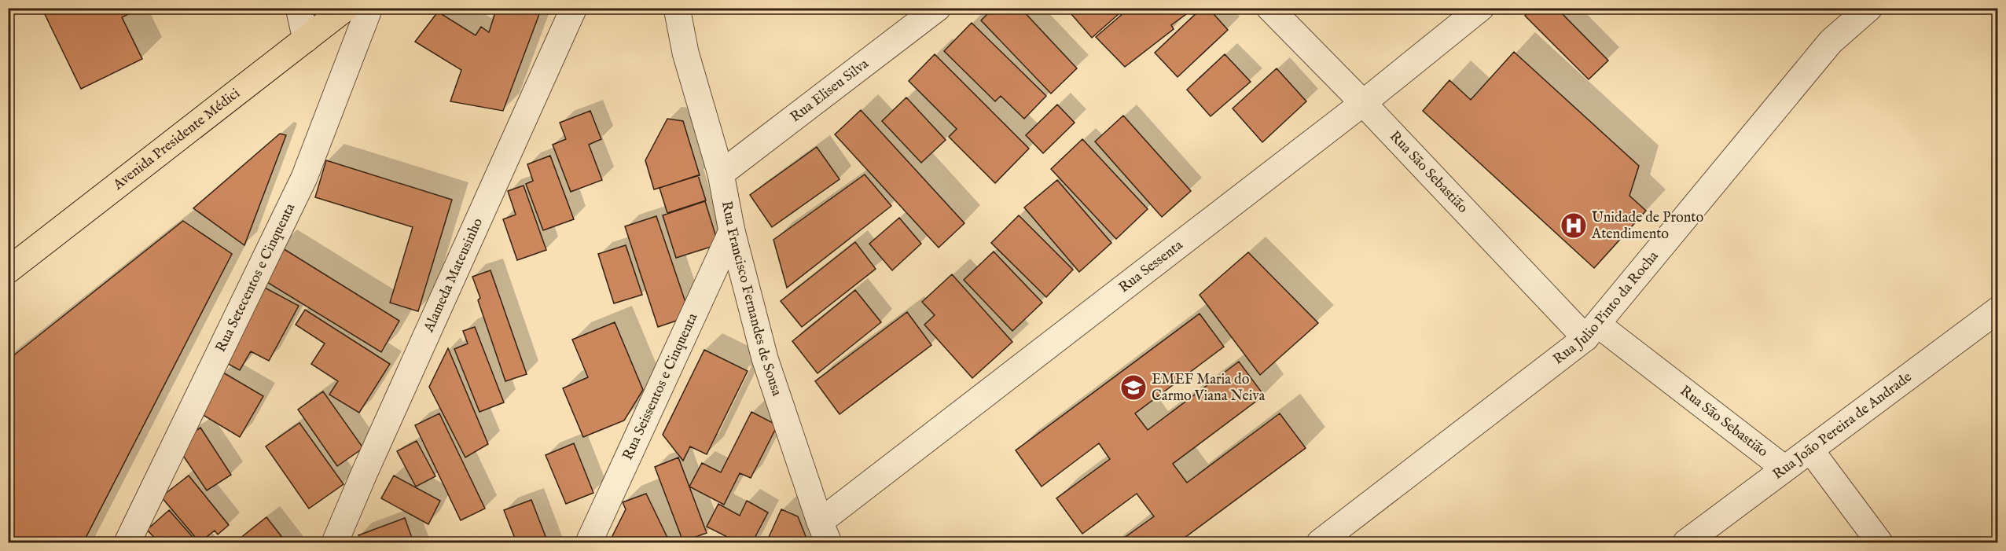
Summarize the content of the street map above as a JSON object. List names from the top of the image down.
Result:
{
  "streets": {
    "main road": ["Avenida Presidente Médici"],
    "street": [
      "Rua Eliseu Silva",
      "Rua São Sebastião",
      "Rua Sessenta",
      "Alameda Mateusinho",
      "Rua Setecentos e Cinquenta",
      "Rua Francisco Fernandes de Sousa",
      "Rua Julio Pinto da Rocha",
      "Rua Seissentos e Cinquenta",
      "Rua João Pereira de Andrade"
    ]
  },
  "crossings": [
    ["Rua Eliseu Silva", "Rua Francisco Fernandes de Sousa"],
    ["Rua São Sebastião", "Rua Sessenta"],
    ["Rua São Sebastião", "Rua Julio Pinto da Rocha"],
    ["Rua São Sebastião", "Rua João Pereira de Andrade"],
    ["Rua Sessenta", "Rua Francisco Fernandes de Sousa"],
    ["Rua Francisco Fernandes de Sousa", "Rua Seissentos e Cinquenta"]
  ],
  "places": {
    "hospital": ["Unidade de Pronto Atendimento"],
    "school or university": ["EMEF Maria do Carmo Viana Neiva"]
  }
}
